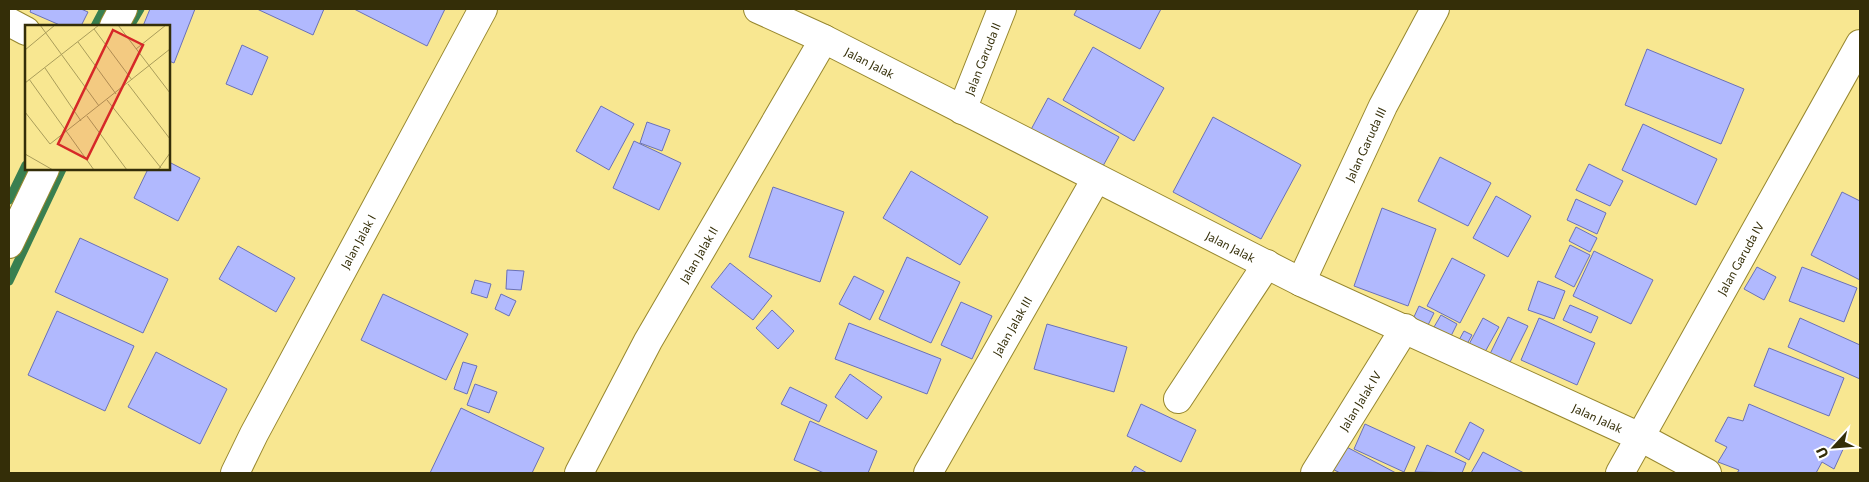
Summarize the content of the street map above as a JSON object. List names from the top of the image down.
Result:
{
  "streets": {
    "street": [
      "Jalan Garuda II",
      "Jalan Jalak",
      "Jalan Garuda III",
      "Jalan Jalak I",
      "Jalan Jalak II",
      "Jalan Garuda IV",
      "Jalan Jalak III",
      "Jalan Jalak IV"
    ]
  },
  "crossings": [
    ["Jalan Garuda II", "Jalan Jalak"],
    ["Jalan Jalak", "Jalan Garuda III"],
    ["Jalan Jalak", "Jalan Jalak II"],
    ["Jalan Jalak", "Jalan Garuda IV"],
    ["Jalan Jalak", "Jalan Jalak III"],
    ["Jalan Jalak", "Jalan Jalak IV"]
  ],
  "north": "bottom left"
}
